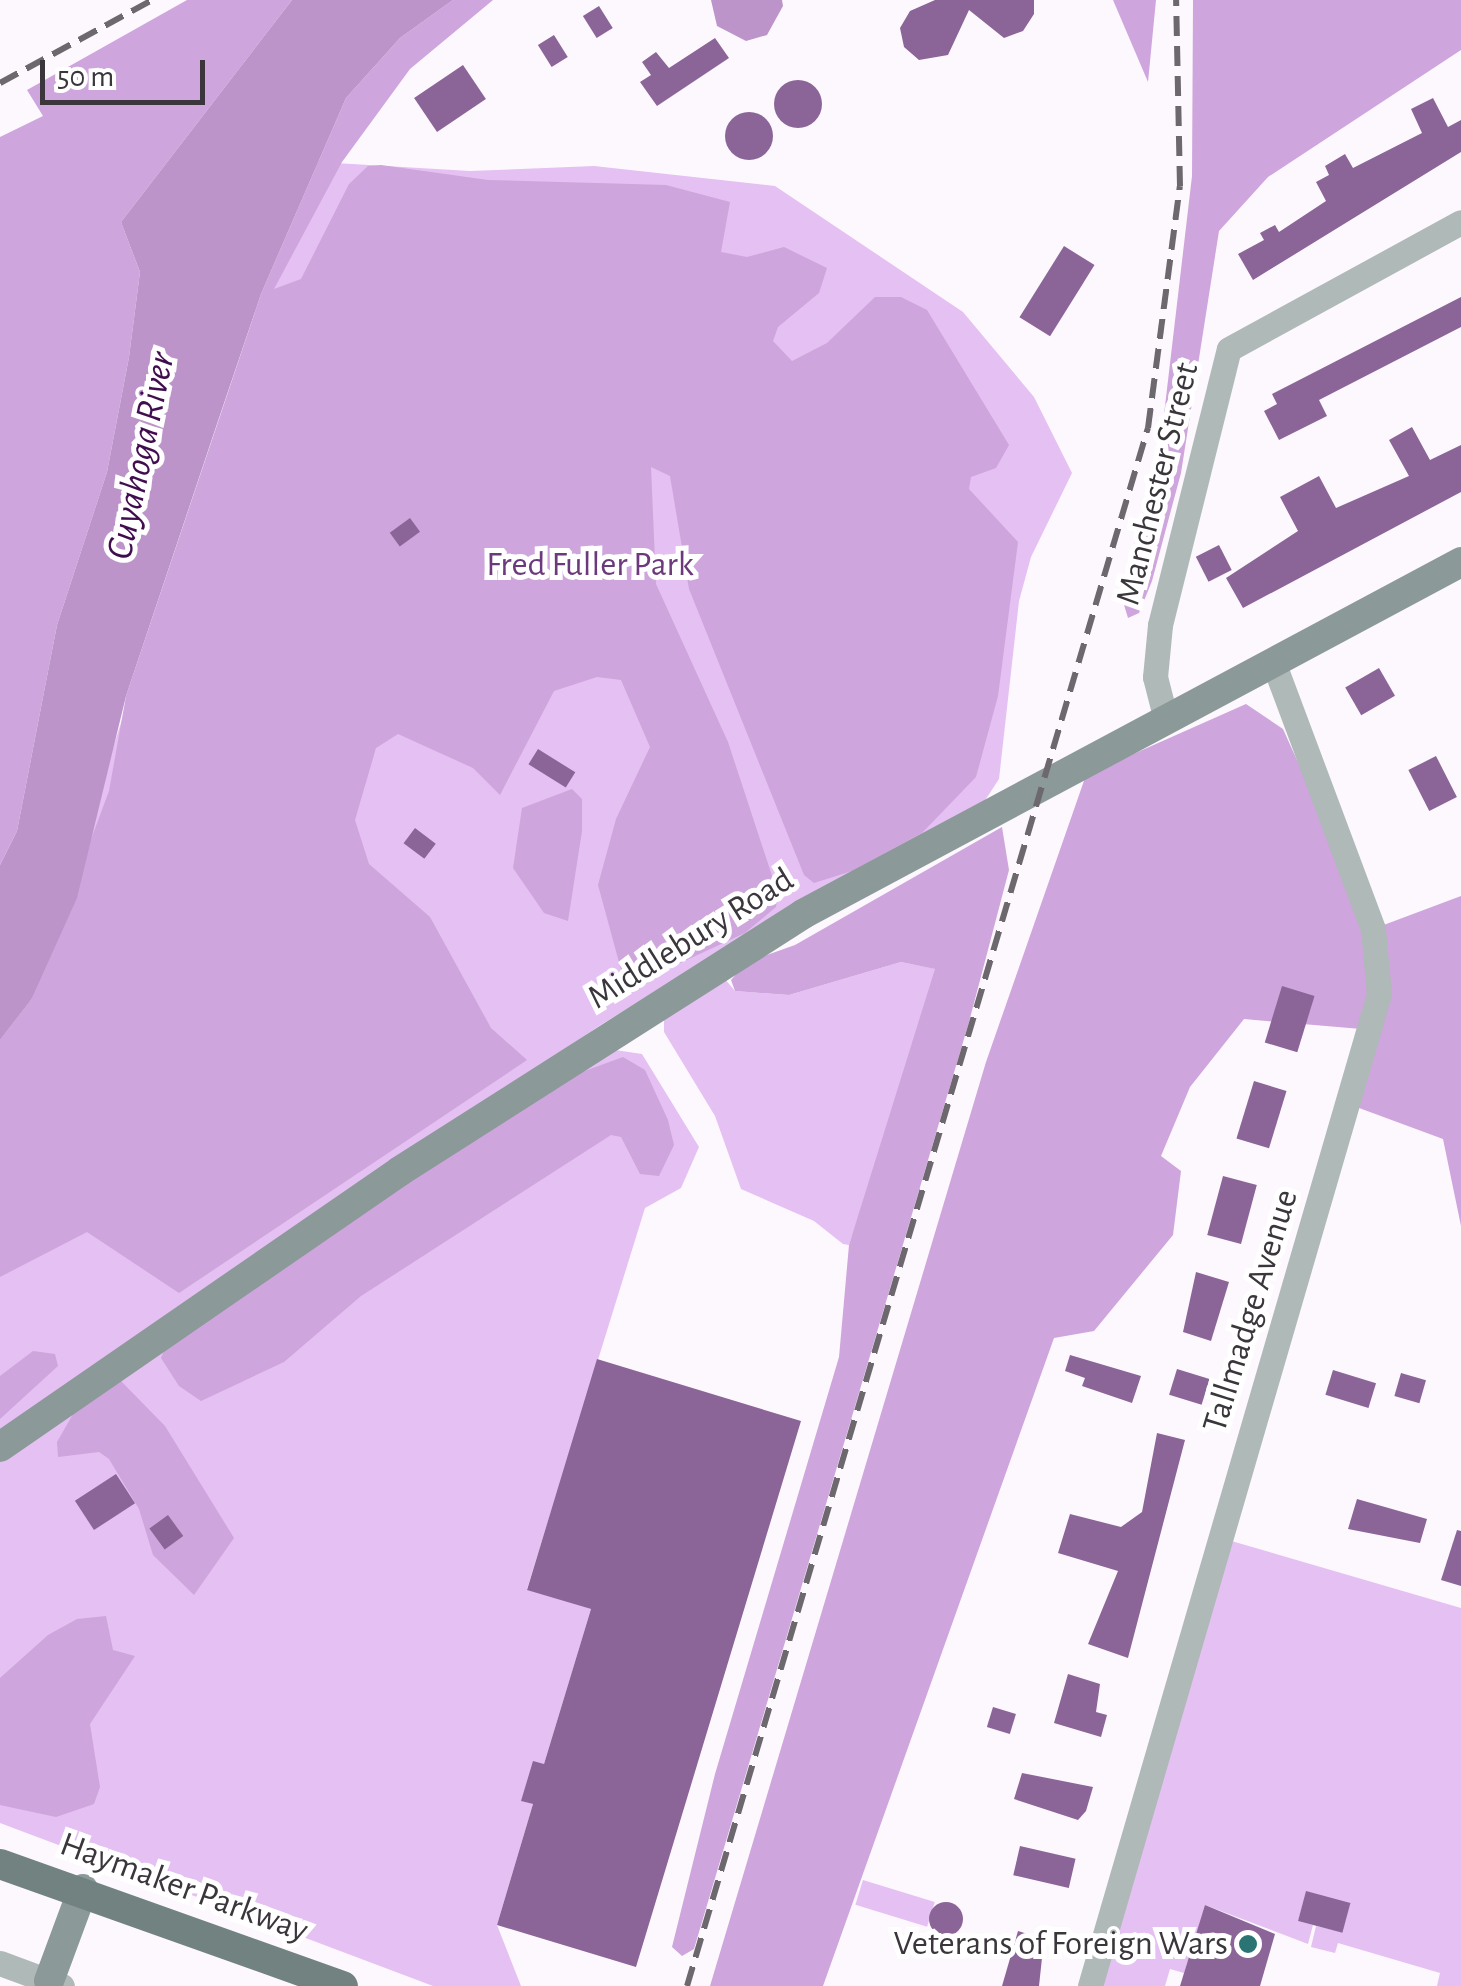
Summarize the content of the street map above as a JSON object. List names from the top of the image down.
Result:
{
  "streets": {
    "main road": ["Haymaker Parkway"],
    "street": ["Manchester Street", "Middlebury Road", "Tallmadge Avenue"]
  },
  "crossings": [
    ["Manchester Street", "Middlebury Road"],
    ["Middlebury Road", "Tallmadge Avenue"]
  ],
  "water": ["Cuyahoga River"],
  "parks": ["Fred Fuller Park"],
  "places": ["Veterans of Foreign Wars"],
  "scale_bar": "50 m"
}
